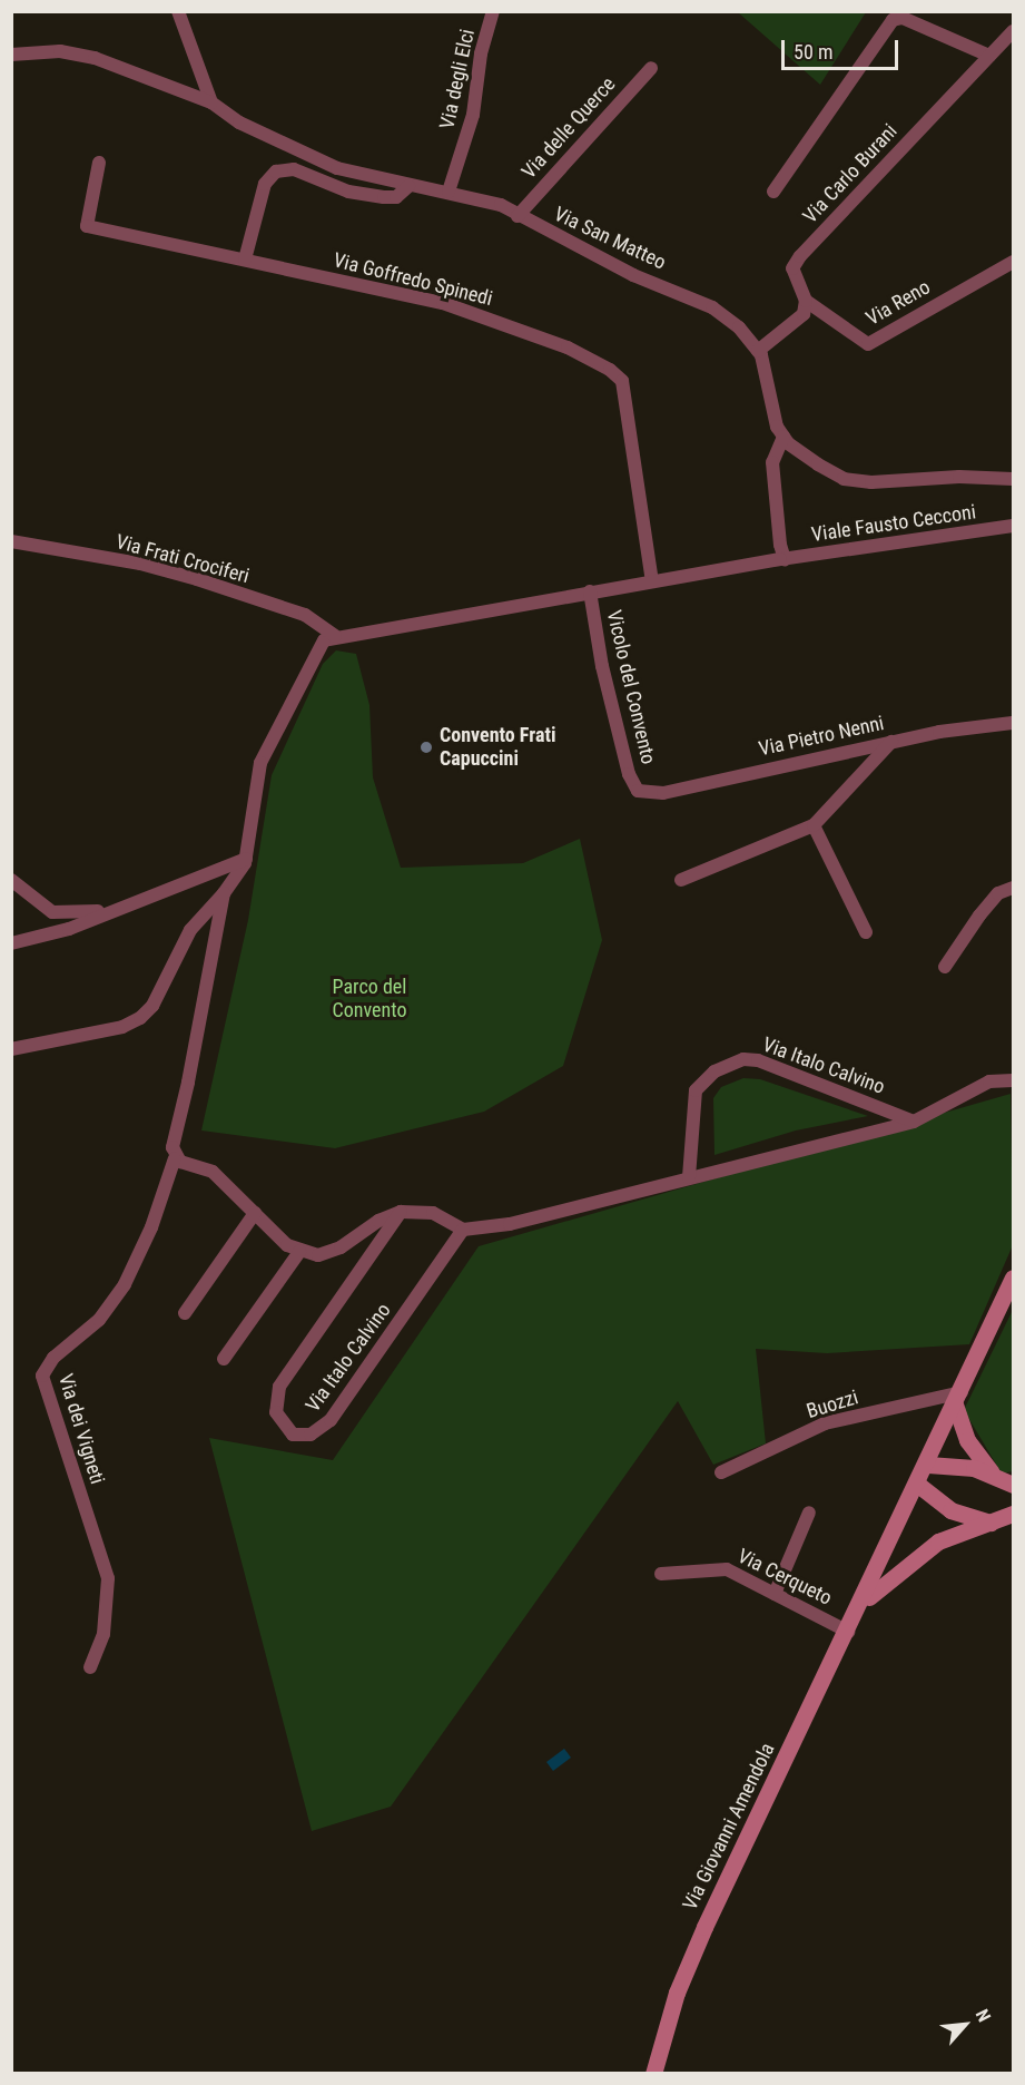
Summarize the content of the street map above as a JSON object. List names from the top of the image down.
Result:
{
  "streets": {
    "main road": ["Via Giovanni Amendola"],
    "street": [
      "Via degli Elci",
      "Via delle Querce",
      "Via Carlo Burani",
      "Via San Matteo",
      "Via Goffredo Spinedi",
      "Via Reno",
      "Viale Fausto Cecconi",
      "Via Frati Crociferi",
      "Vicolo del Convento",
      "Via Pietro Nenni",
      "Via Italo Calvino",
      "Buozzi",
      "Via dei Vigneti",
      "Via Cerqueto"
    ]
  },
  "crossings": [
    ["Via degli Elci", "Via San Matteo"],
    ["Via delle Querce", "Via San Matteo"],
    ["Via Carlo Burani", "Via Reno"],
    ["Via Goffredo Spinedi", "Viale Fausto Cecconi"],
    ["Viale Fausto Cecconi", "Via Frati Crociferi"],
    ["Viale Fausto Cecconi", "Vicolo del Convento"],
    ["Vicolo del Convento", "Via Pietro Nenni"],
    ["Buozzi", "Via Giovanni Amendola"],
    ["Via Cerqueto", "Via Giovanni Amendola"]
  ],
  "parks": ["Parco del Convento"],
  "places": ["Convento Frati Capuccini"],
  "scale_bar": "50 m",
  "north": "top right"
}
